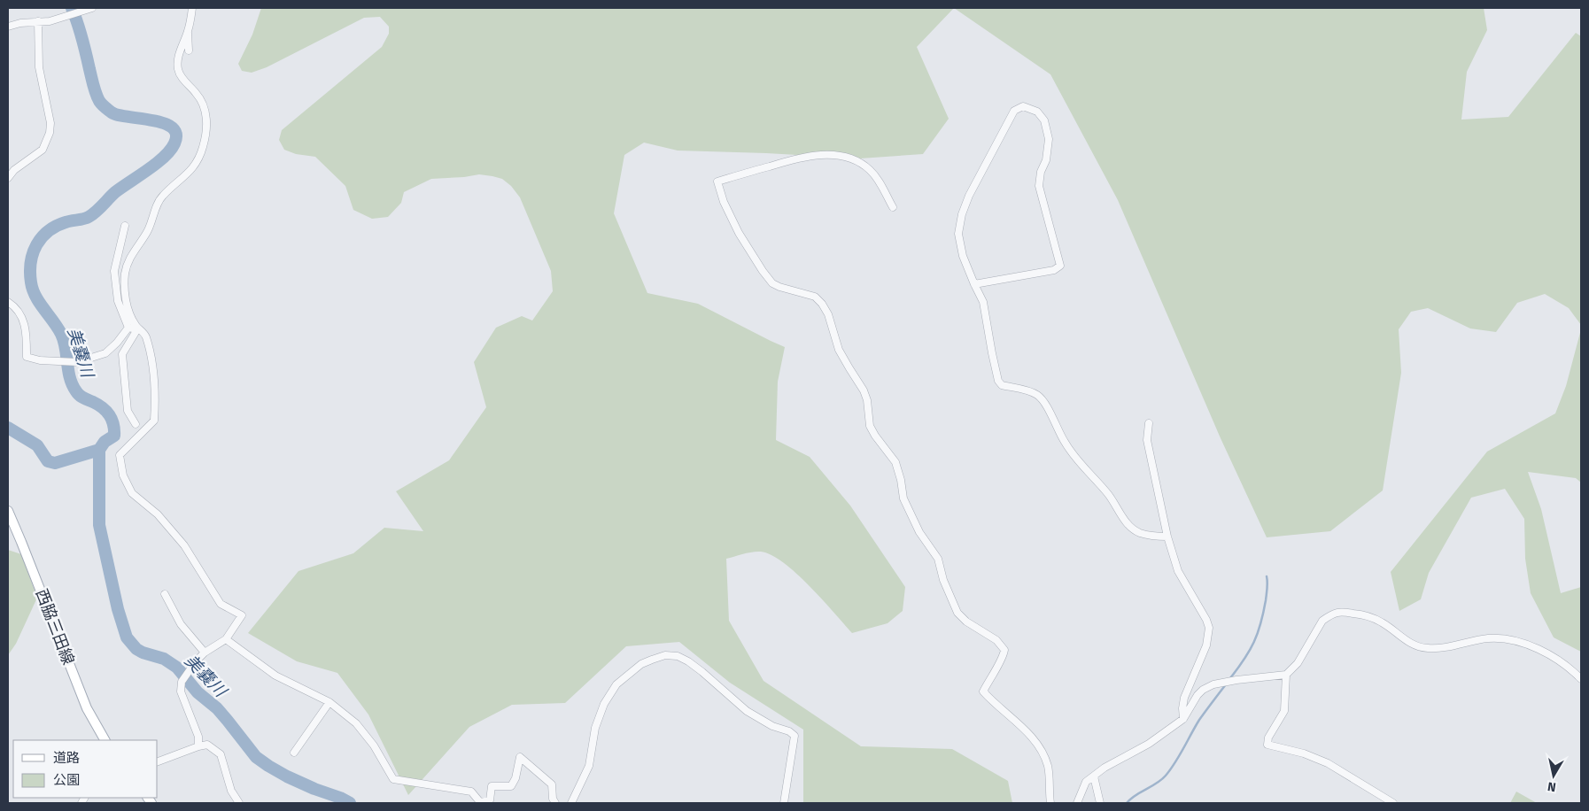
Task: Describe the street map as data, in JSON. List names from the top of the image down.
{
  "streets": {
    "main road": ["西脇三田線"]
  },
  "water": ["美嚢川"],
  "legend": ["道路", "公園"],
  "north": "bottom"
}
